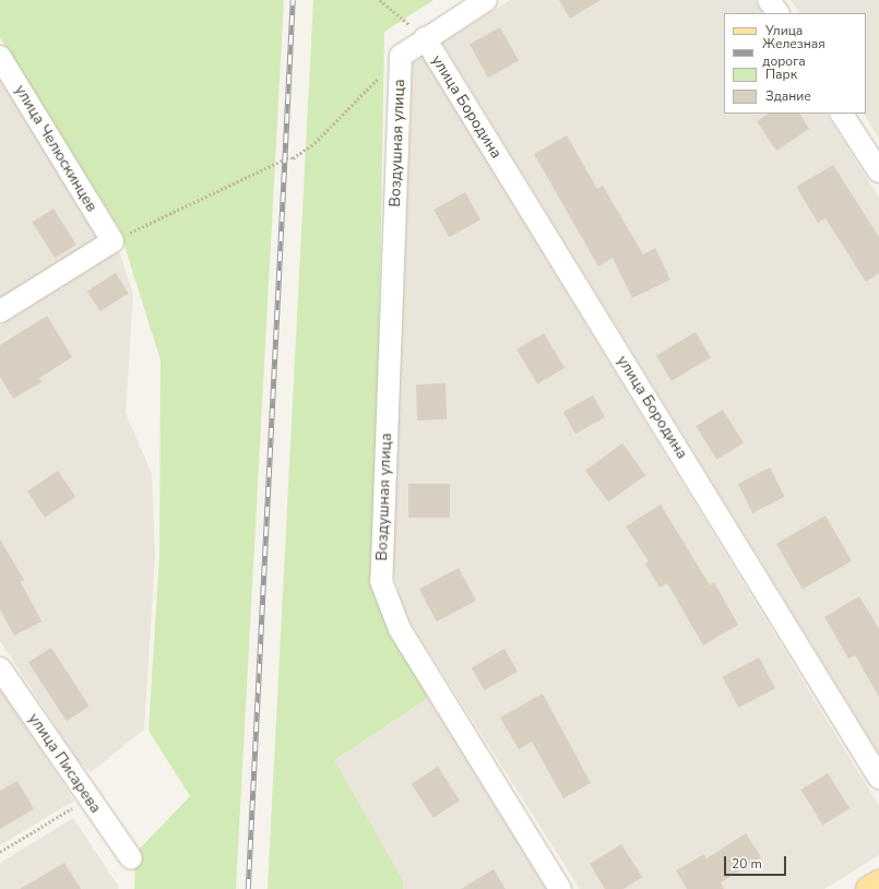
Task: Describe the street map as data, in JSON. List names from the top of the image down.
{
  "streets": {
    "street": [
      "улица Бородина",
      "Воздушная улица",
      "улица Челюскинцев",
      "улица Писарева"
    ]
  },
  "legend": [
    "Улица",
    "Железная дорога",
    "Парк",
    "Здание"
  ],
  "scale_bar": "20 m"
}
